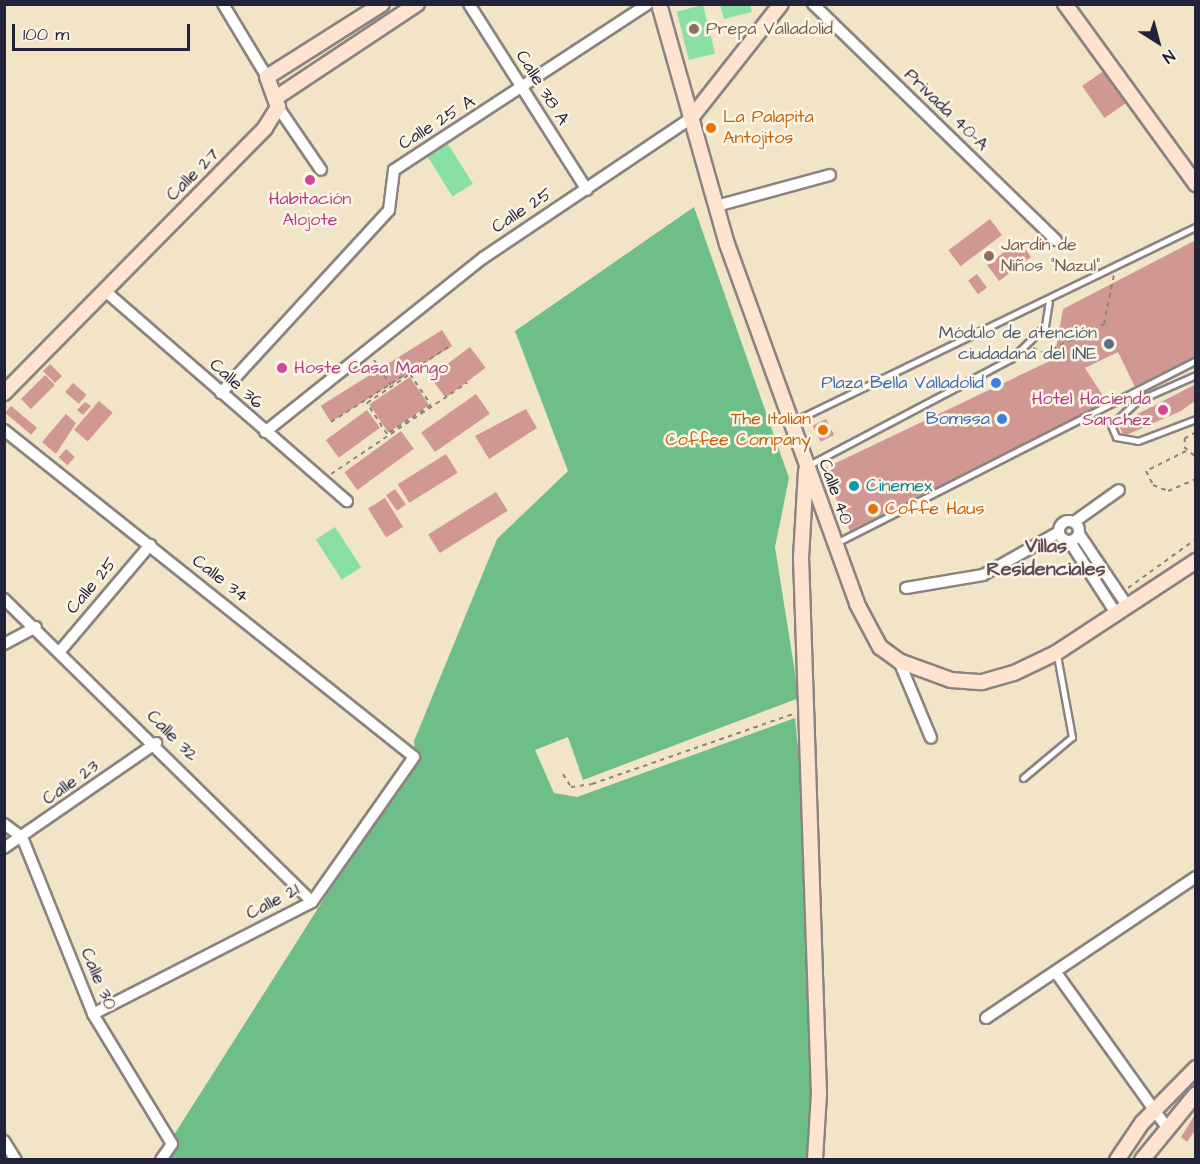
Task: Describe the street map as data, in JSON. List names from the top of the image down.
{
  "streets": {
    "main road": ["Calle 27", "Calle 25", "Calle 40"],
    "street": [
      "Calle 38 A",
      "Privada 40-A",
      "Calle 25 A",
      "Calle 36",
      "Calle 34",
      "Calle 32",
      "Calle 23",
      "Calle 21",
      "Calle 30"
    ]
  },
  "crossings": [
    ["Calle 38 A", "Calle 25 A"],
    ["Calle 38 A", "Calle 25"],
    ["Calle 25 A", "Calle 36"],
    ["Calle 27", "Calle 36"],
    ["Calle 25", "Calle 36"],
    ["Calle 25", "Calle 40"],
    ["Calle 25", "Calle 34"],
    ["Calle 25", "Calle 32"],
    ["Calle 34", "Calle 21"],
    ["Calle 32", "Calle 23"],
    ["Calle 32", "Calle 21"],
    ["Calle 23", "Calle 30"],
    ["Calle 21", "Calle 30"]
  ],
  "districts": ["Villas Residenciales"],
  "places": [
    "Prepa Valladolid",
    "La Palapita Antojitos",
    "Habitación Alojote",
    "Jardín de Niños \"Nazul\"",
    "Módulo de atención ciudadana del INE",
    "Hoste Casa Mango",
    "Plaza Bella Valladolid",
    "Hotel Hacienda Sanchez",
    "Bomssa",
    "The Italian Coffee Company",
    "Cinemex",
    "Coffe Haus"
  ],
  "scale_bar": "100 m",
  "north": "bottom right"
}
